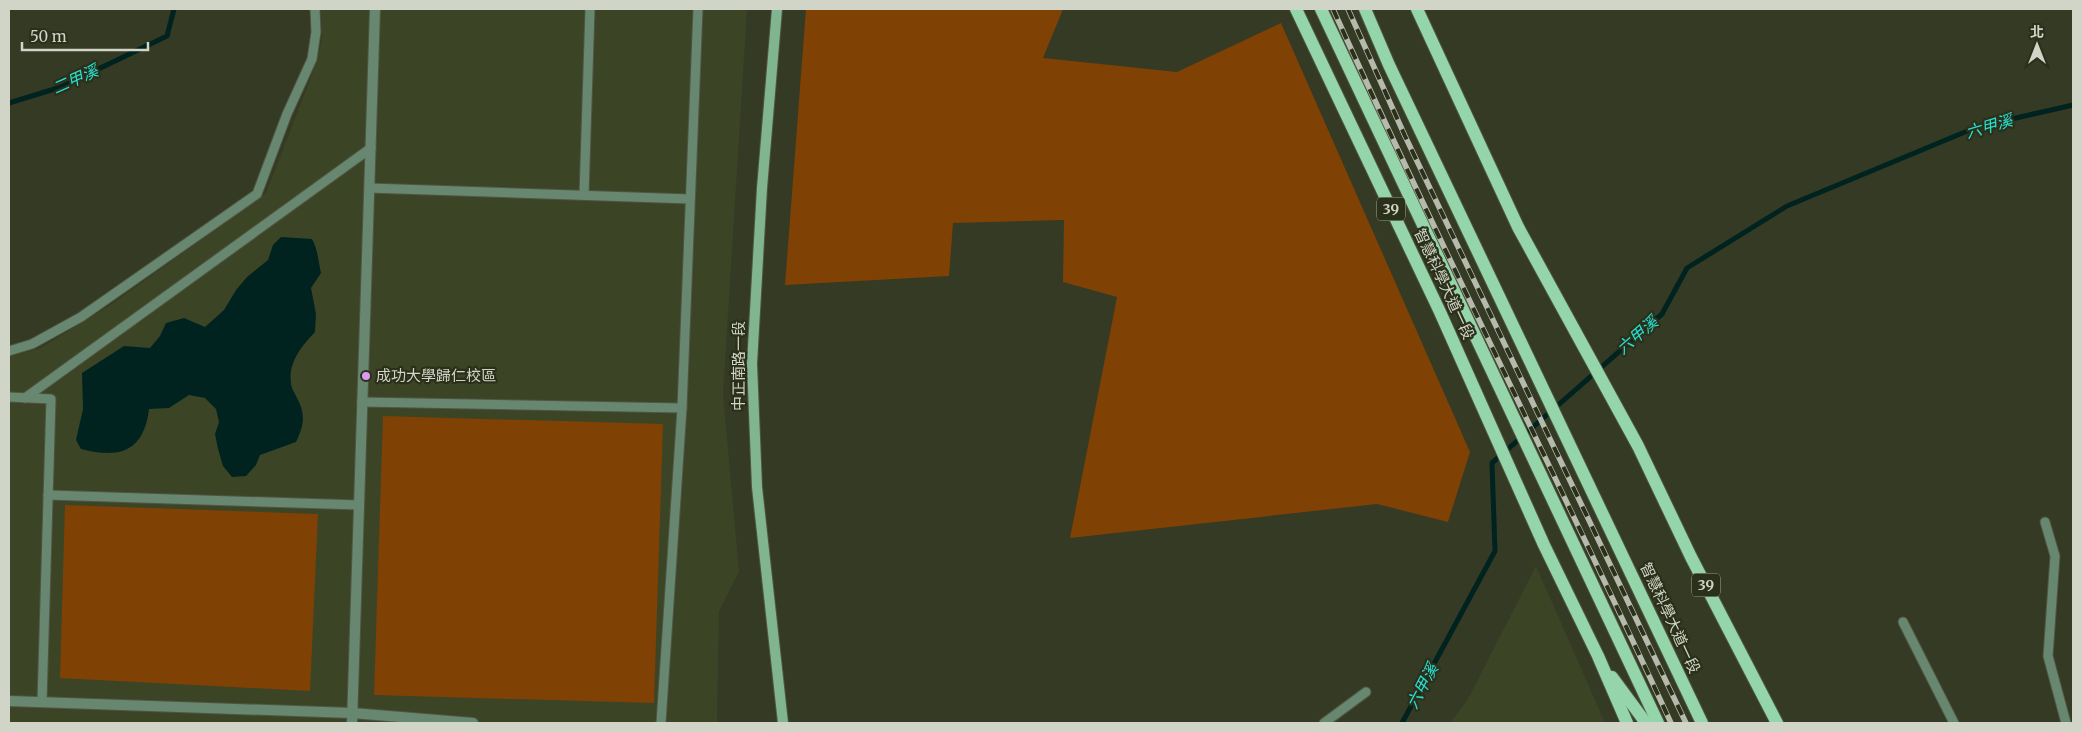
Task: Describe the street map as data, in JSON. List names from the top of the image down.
{
  "streets": {
    "main road": ["39", "智慧科學大道一段"],
    "street": ["中正南路一段"]
  },
  "crossings": [
    ["39", "智慧科學大道一段"]
  ],
  "water": ["二甲溪", "六甲溪"],
  "places": ["成功大學歸仁校區"],
  "scale_bar": "50 m",
  "north": "top"
}
